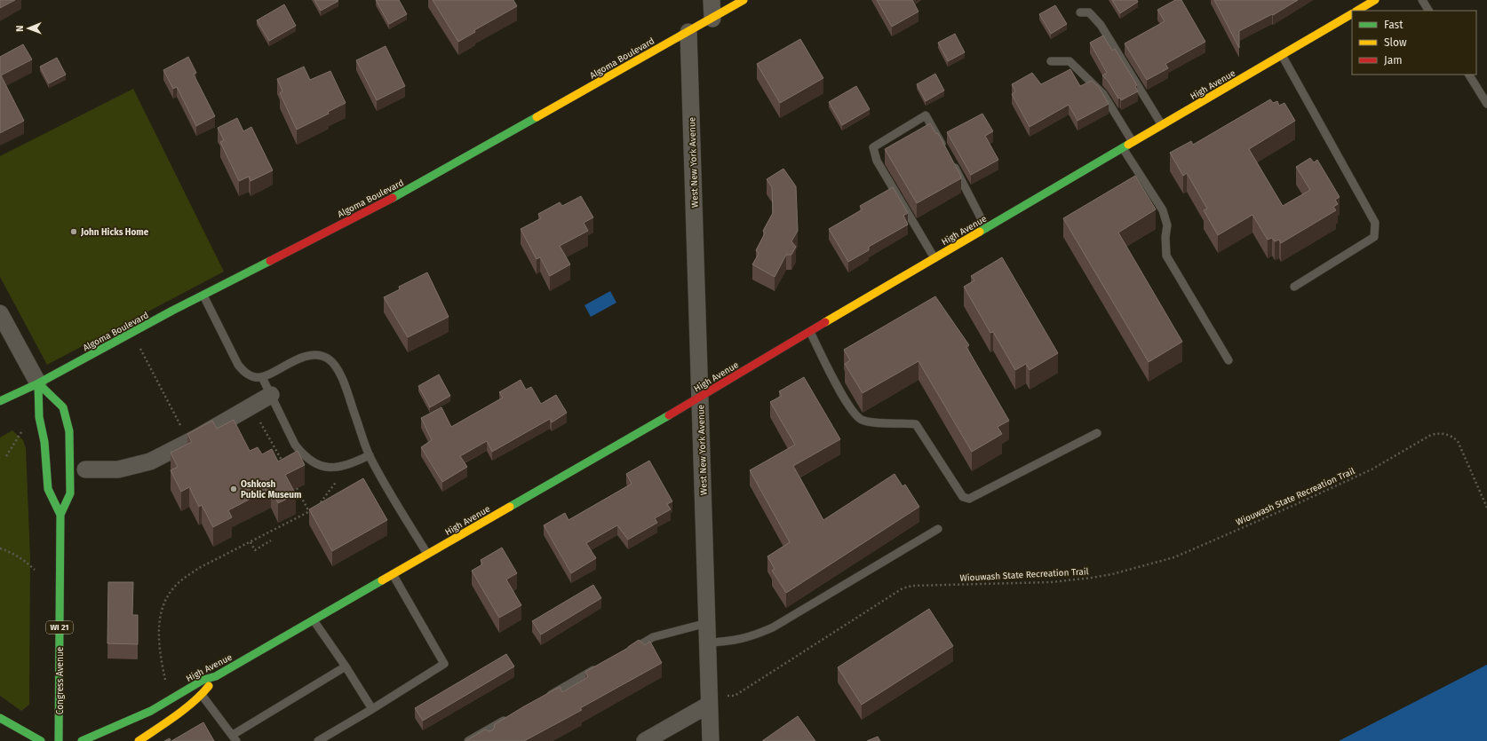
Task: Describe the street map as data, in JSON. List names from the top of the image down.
{
  "streets": {
    "main road": [
      "Algoma Boulevard",
      "High Avenue",
      "WI 21",
      "Congress Avenue"
    ],
    "street": ["West New York Avenue"],
    "path": ["Wiouwash State Recreation Trail"]
  },
  "crossings": [
    ["Algoma Boulevard", "West New York Avenue"],
    ["Algoma Boulevard", "Congress Avenue"],
    ["High Avenue", "West New York Avenue"],
    ["West New York Avenue", "Wiouwash State Recreation Trail"]
  ],
  "places": ["John Hicks Home", "Oshkosh Public Museum"],
  "legend": ["Fast", "Slow", "Jam"],
  "north": "left"
}
